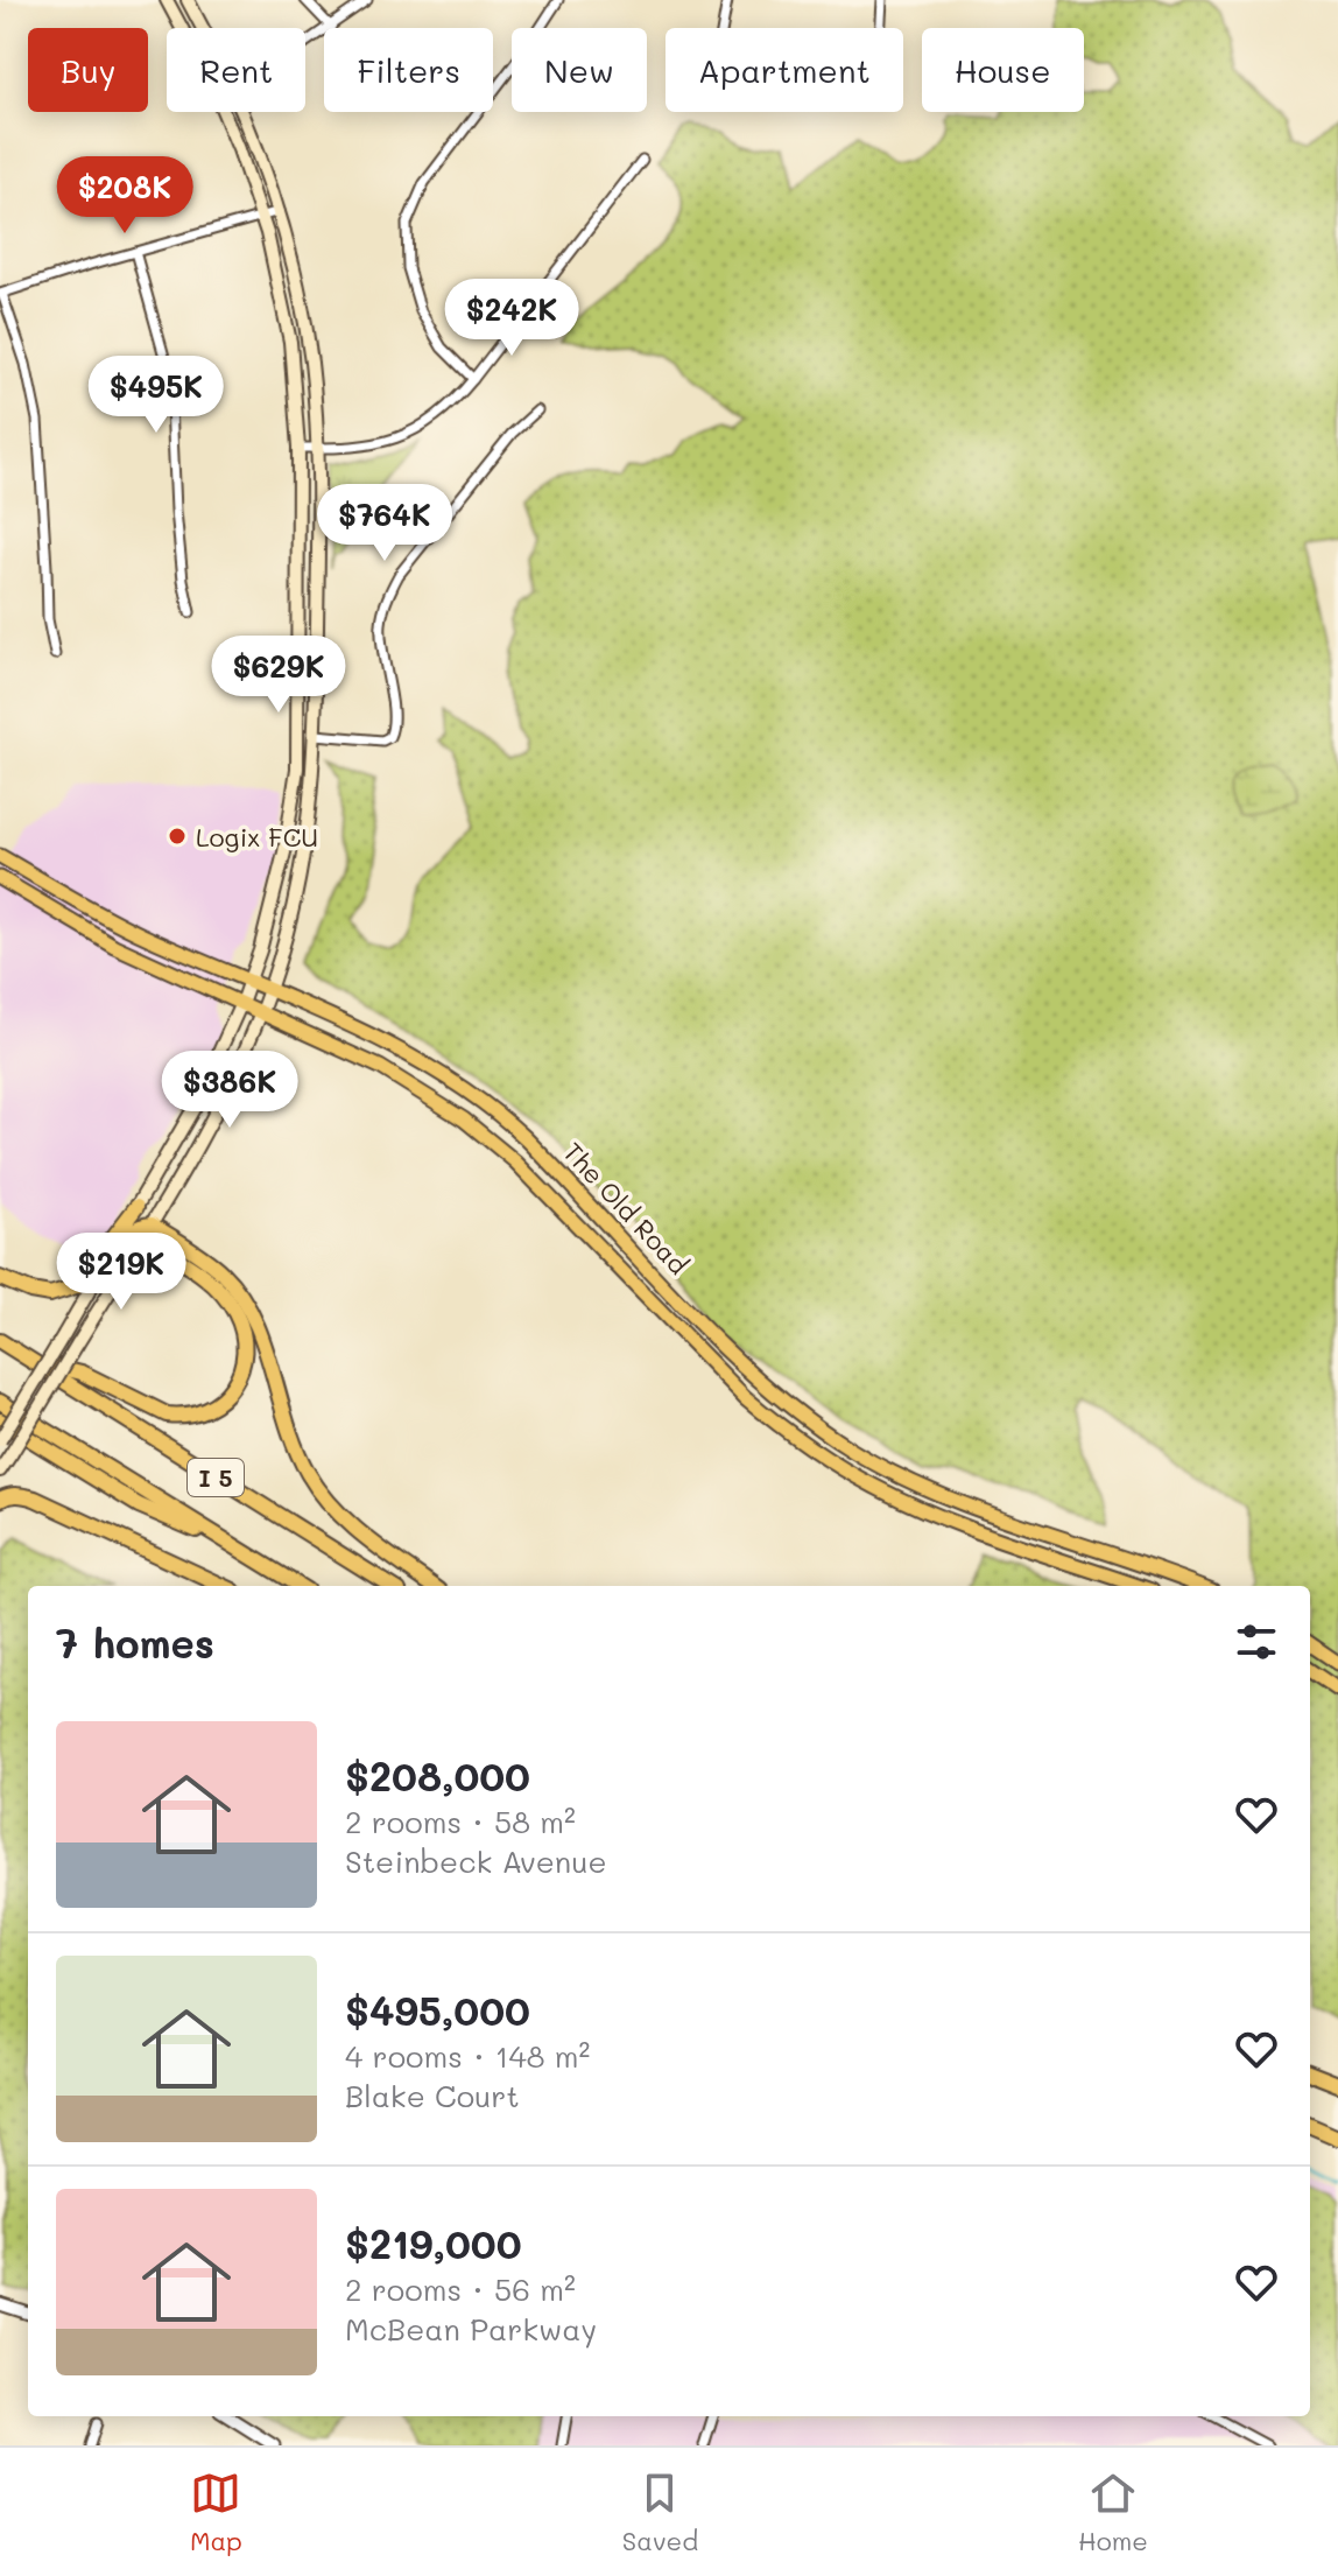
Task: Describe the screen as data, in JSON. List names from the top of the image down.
{
  "streets": {
    "highway": ["I 5"],
    "main road": ["The Old Road"]
  },
  "places": ["Logix FCU"],
  "page": {
    "chip": [
      "Buy",
      "Rent",
      "Filters",
      "New",
      "Apartment",
      "House"
    ],
    "price": [
      "$208K",
      "$242K",
      "$495K",
      "$764K",
      "$629K",
      "$386K",
      "$219K"
    ],
    "heading": "7 homes",
    "list": [
      {
        "name": "$208,000",
        "note": "2 rooms · 58 m² · Steinbeck Avenue"
      },
      {
        "name": "$495,000",
        "note": "4 rooms · 148 m² · Blake Court"
      },
      {
        "name": "$219,000",
        "note": "2 rooms · 56 m² · McBean Parkway"
      }
    ],
    "tabs": ["Map", "Saved", "Home"]
  }
}
